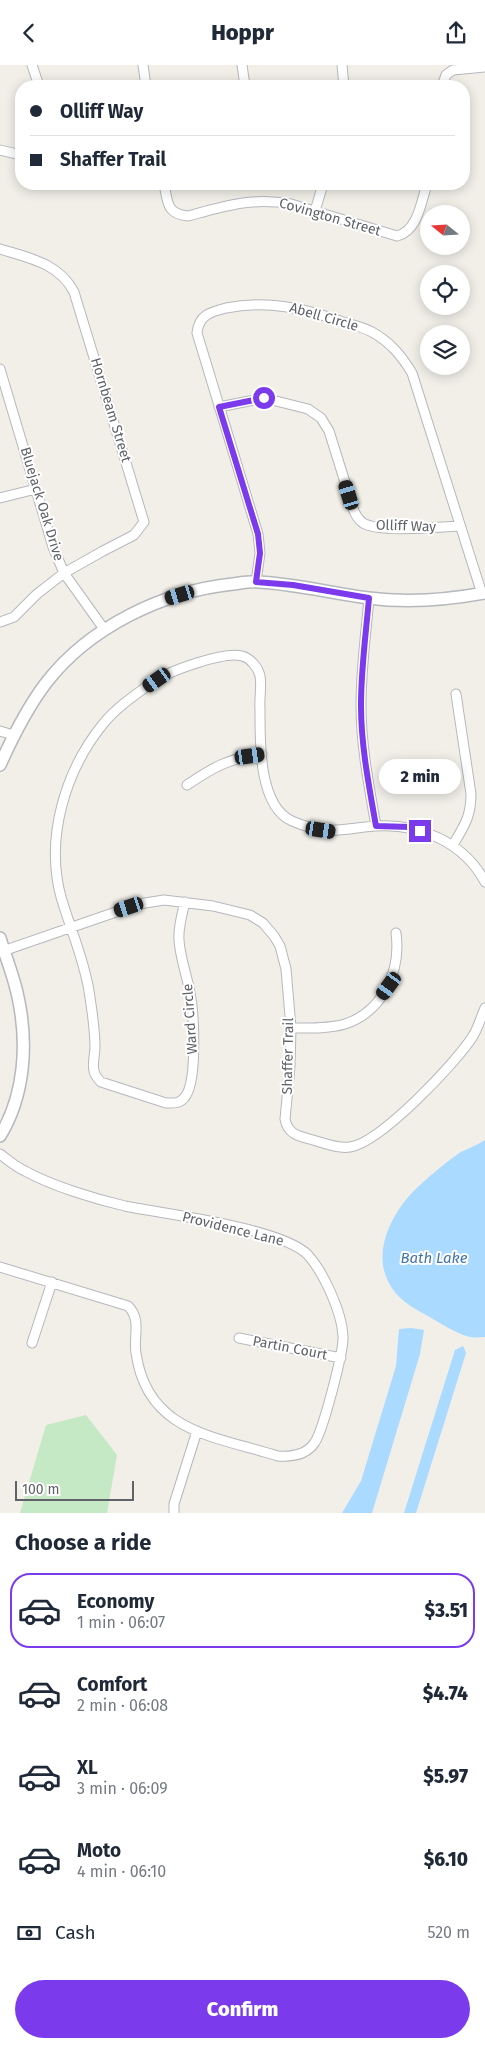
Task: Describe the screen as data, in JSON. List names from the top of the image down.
{
  "streets": {
    "street": [
      "Covington Street",
      "Abell Circle",
      "Hornbeam Street",
      "Bluejack Oak Drive",
      "Olliff Way",
      "Ward Circle",
      "Shaffer Trail",
      "Providence Lane",
      "Partin Court"
    ]
  },
  "crossings": [
    ["Abell Circle", "Olliff Way"],
    ["Hornbeam Street", "Bluejack Oak Drive"],
    ["Ward Circle", "Shaffer Trail"],
    ["Providence Lane", "Partin Court"]
  ],
  "water": ["Bath Lake"],
  "scale_bar": "100 m",
  "north": "left",
  "page": {
    "header": "Hoppr",
    "banner": ["Olliff Way", "Shaffer Trail"],
    "bubble": "2 min",
    "scale": "100 m",
    "heading": "Choose a ride",
    "list": [
      {
        "name": "Economy",
        "note": "1 min · 06:07",
        "value": "$3.51"
      },
      {
        "name": "Comfort",
        "note": "2 min · 06:08",
        "value": "$4.74"
      },
      {
        "name": "XL",
        "note": "3 min · 06:09",
        "value": "$5.97"
      },
      {
        "name": "Moto",
        "note": "4 min · 06:10",
        "value": "$6.10"
      }
    ],
    "pay": ["Cash", "520 m"],
    "buttons": "Confirm"
  }
}
